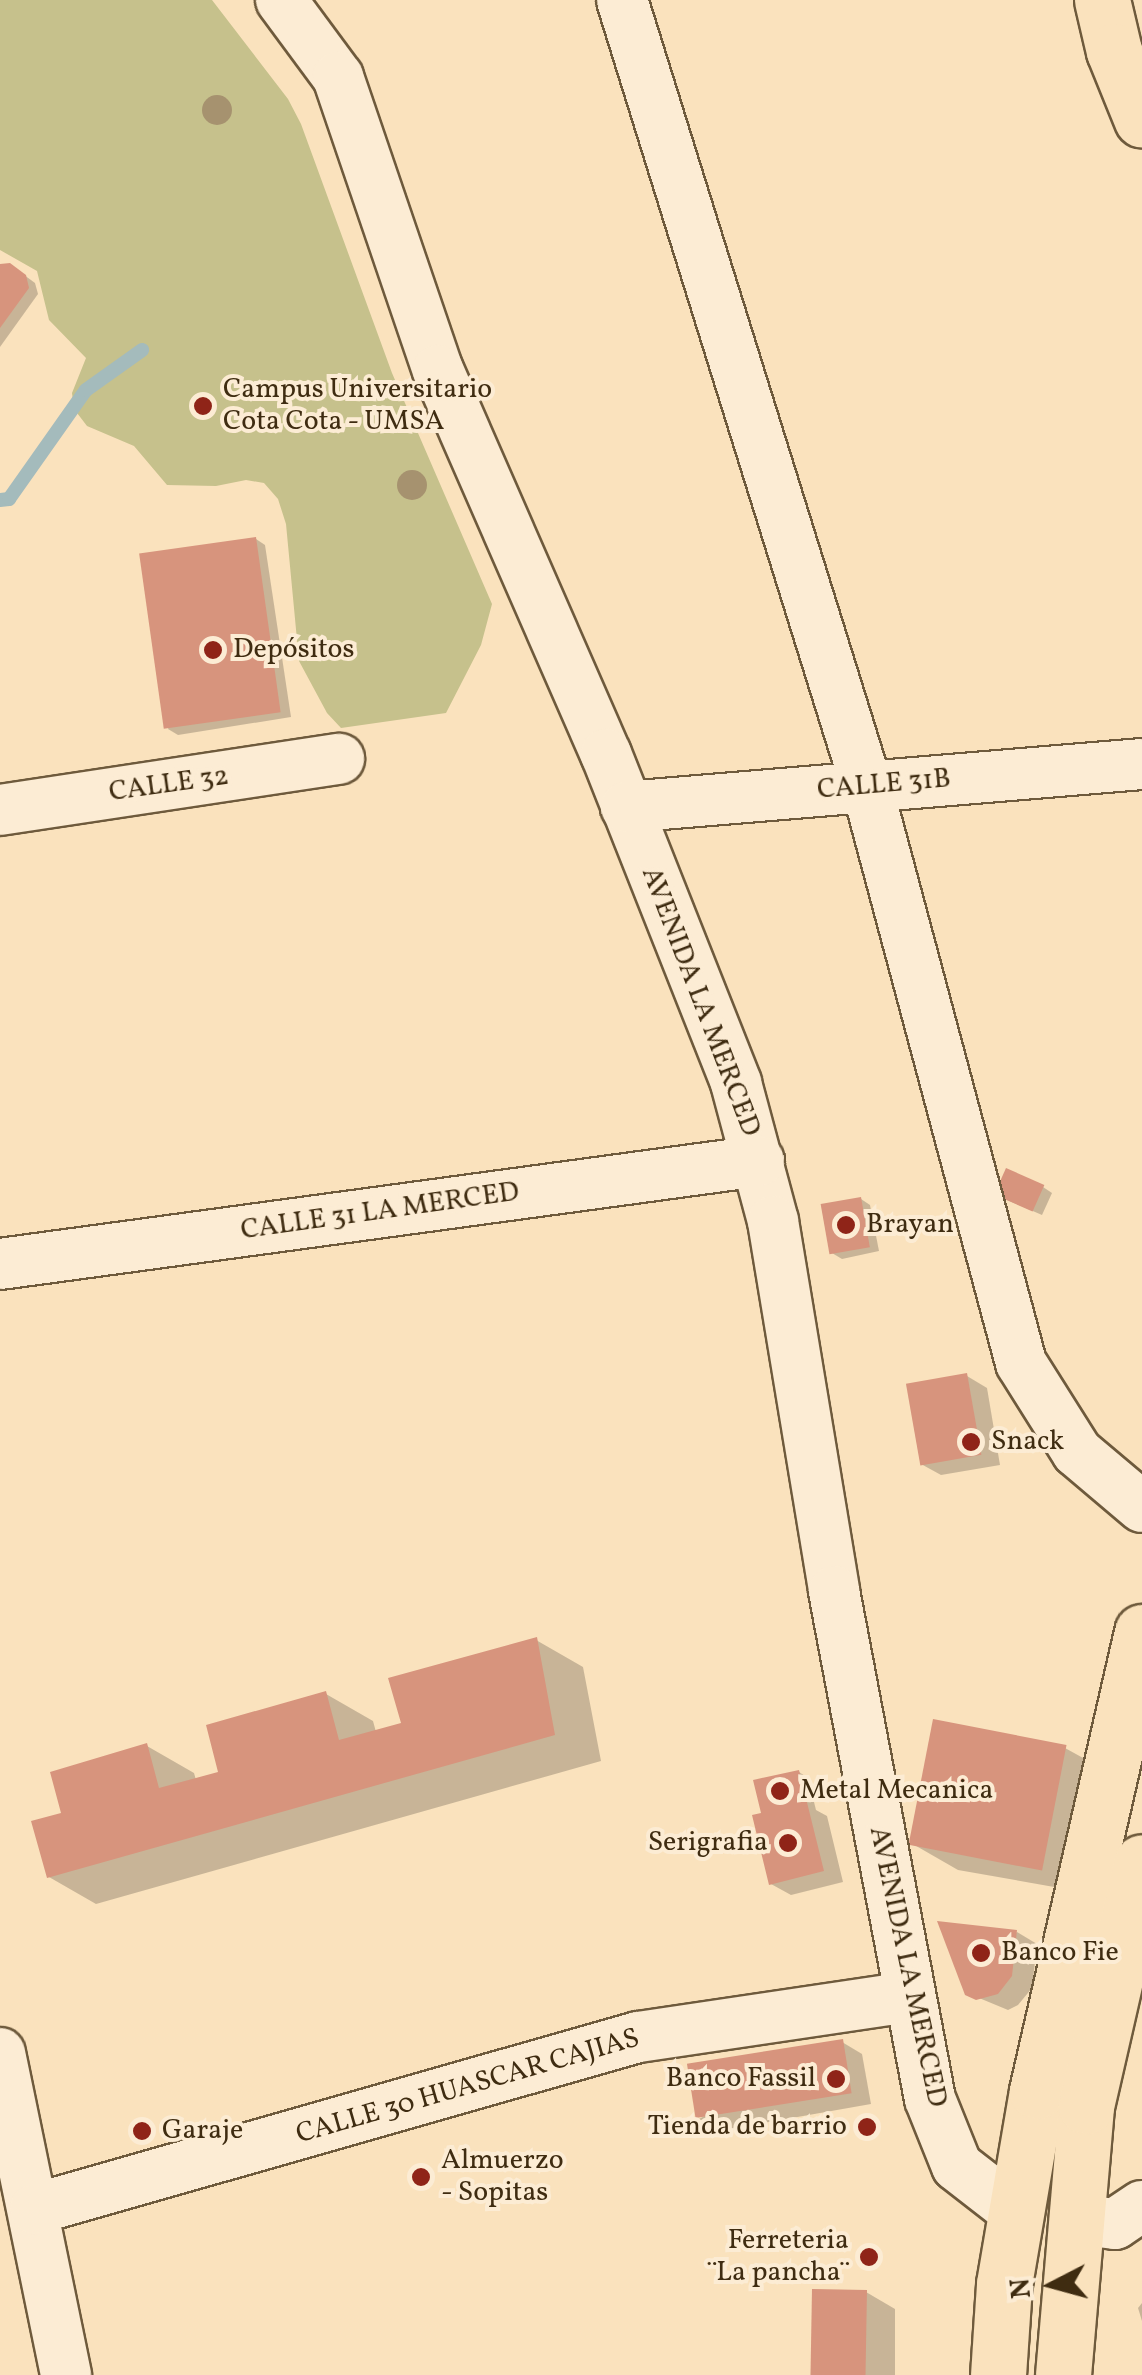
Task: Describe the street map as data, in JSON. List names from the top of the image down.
{
  "streets": {
    "street": [
      "CALLE 32",
      "CALLE 31B",
      "AVENIDA LA MERCED",
      "CALLE 31 LA MERCED",
      "CALLE 30 HUASCAR CAJIAS"
    ]
  },
  "crossings": [
    ["CALLE 31B", "AVENIDA LA MERCED"],
    ["AVENIDA LA MERCED", "CALLE 31 LA MERCED"],
    ["AVENIDA LA MERCED", "CALLE 30 HUASCAR CAJIAS"]
  ],
  "places": [
    "Campus Universitario Cota Cota - UMSA",
    "Depósitos",
    "Brayan",
    "Snack",
    "Metal Mecanica",
    "Serigrafia",
    "Banco Fie",
    "Banco Fassil",
    "Tienda de barrio",
    "Garaje",
    "Almuerzo - Sopitas",
    "Ferreteria ¨La pancha¨"
  ],
  "north": "left"
}
